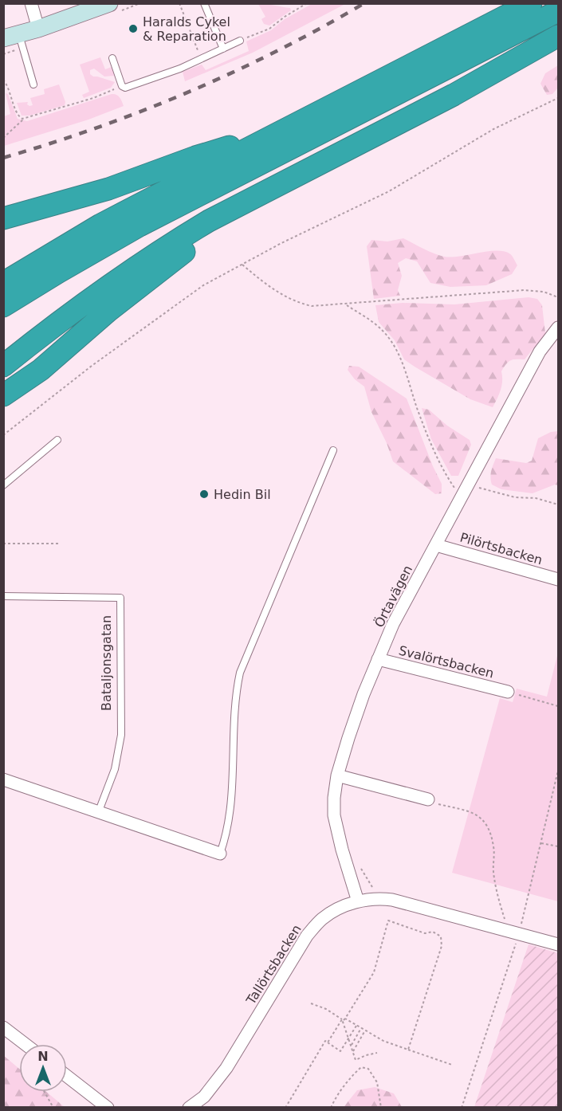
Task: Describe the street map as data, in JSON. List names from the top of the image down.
{
  "streets": {
    "street": [
      "Pilörtsbacken",
      "Örtavägen",
      "Svalörtsbacken",
      "Tallörtsbacken"
    ],
    "lane": ["Bataljonsgatan"]
  },
  "crossings": [
    ["Pilörtsbacken", "Örtavägen"],
    ["Örtavägen", "Svalörtsbacken"],
    ["Örtavägen", "Tallörtsbacken"]
  ],
  "places": ["Haralds Cykel & Reparation", "Hedin Bil"],
  "north": "top"
}
